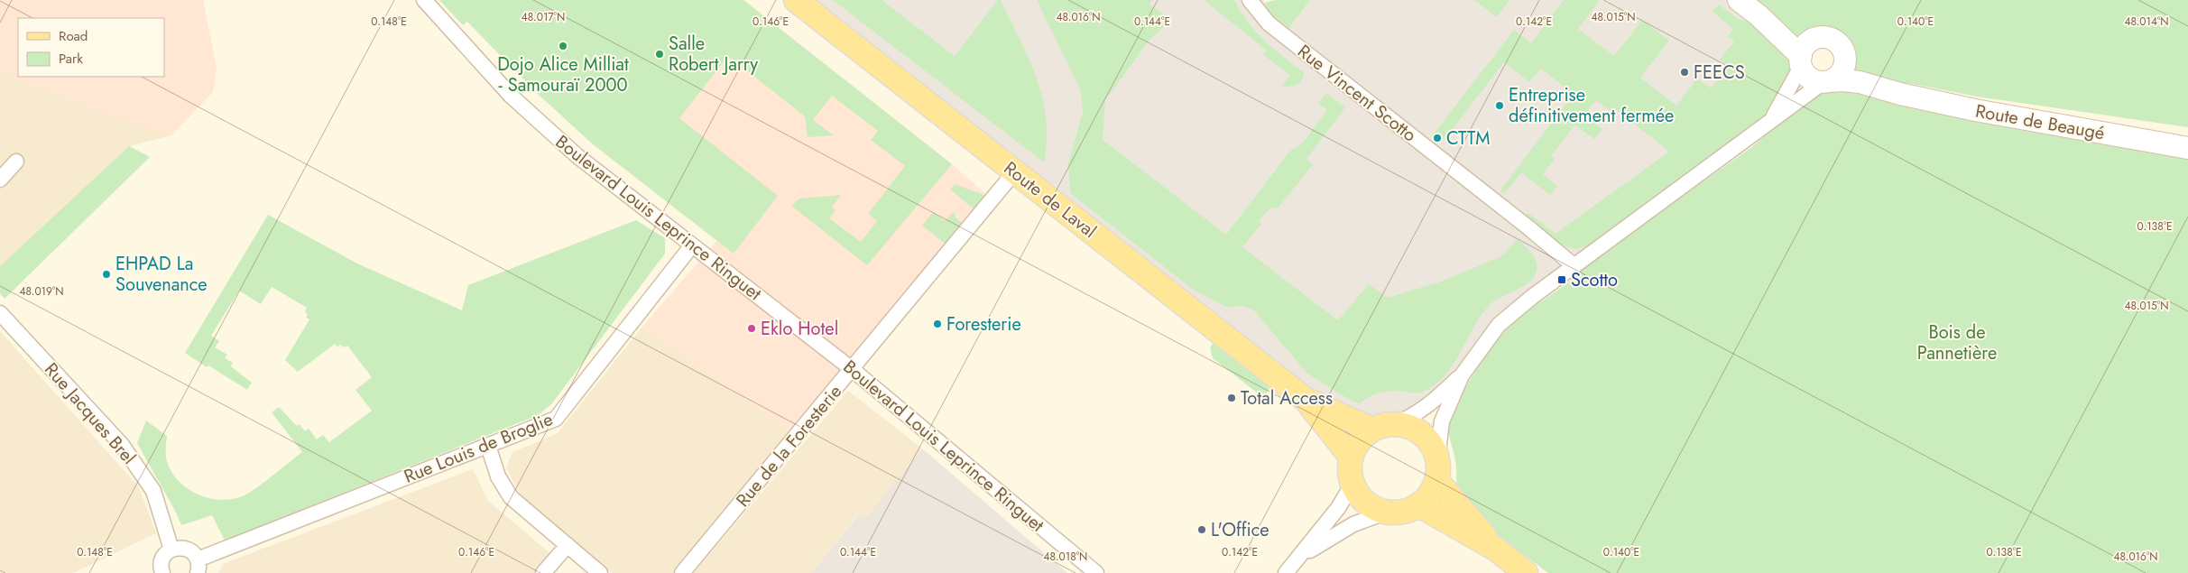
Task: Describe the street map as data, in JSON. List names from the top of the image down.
{
  "streets": {
    "main road": ["Route de Laval"],
    "street": [
      "Rue Vincent Scotto",
      "Route de Beaugé",
      "Boulevard Louis Leprince Ringuet",
      "Rue Jacques Brel",
      "Rue de la Foresterie",
      "Rue Louis de Broglie"
    ]
  },
  "crossings": [
    ["Route de Laval", "Rue de la Foresterie"],
    ["Boulevard Louis Leprince Ringuet", "Rue de la Foresterie"],
    ["Boulevard Louis Leprince Ringuet", "Rue Louis de Broglie"]
  ],
  "parks": ["Bois de Pannetière"],
  "places": {
    "other": [
      "Dojo Alice Milliat - Samouraï 2000",
      "Salle Robert Jarry",
      "FEECS",
      "Entreprise définitivement fermée",
      "CTTM",
      "EHPAD La Souvenance",
      "Foresterie",
      "Eklo Hotel",
      "Total Access",
      "L'Office"
    ],
    "transit": ["Scotto"]
  },
  "legend": ["Road", "Park"],
  "coordinates": [
    "48.017°N",
    "48.015°N",
    "48.016°N",
    "48.014°N",
    "0.148°E",
    "0.146°E",
    "0.144°E",
    "0.142°E",
    "0.140°E",
    "0.138°E",
    "48.019°N",
    "48.018°N"
  ]
}
